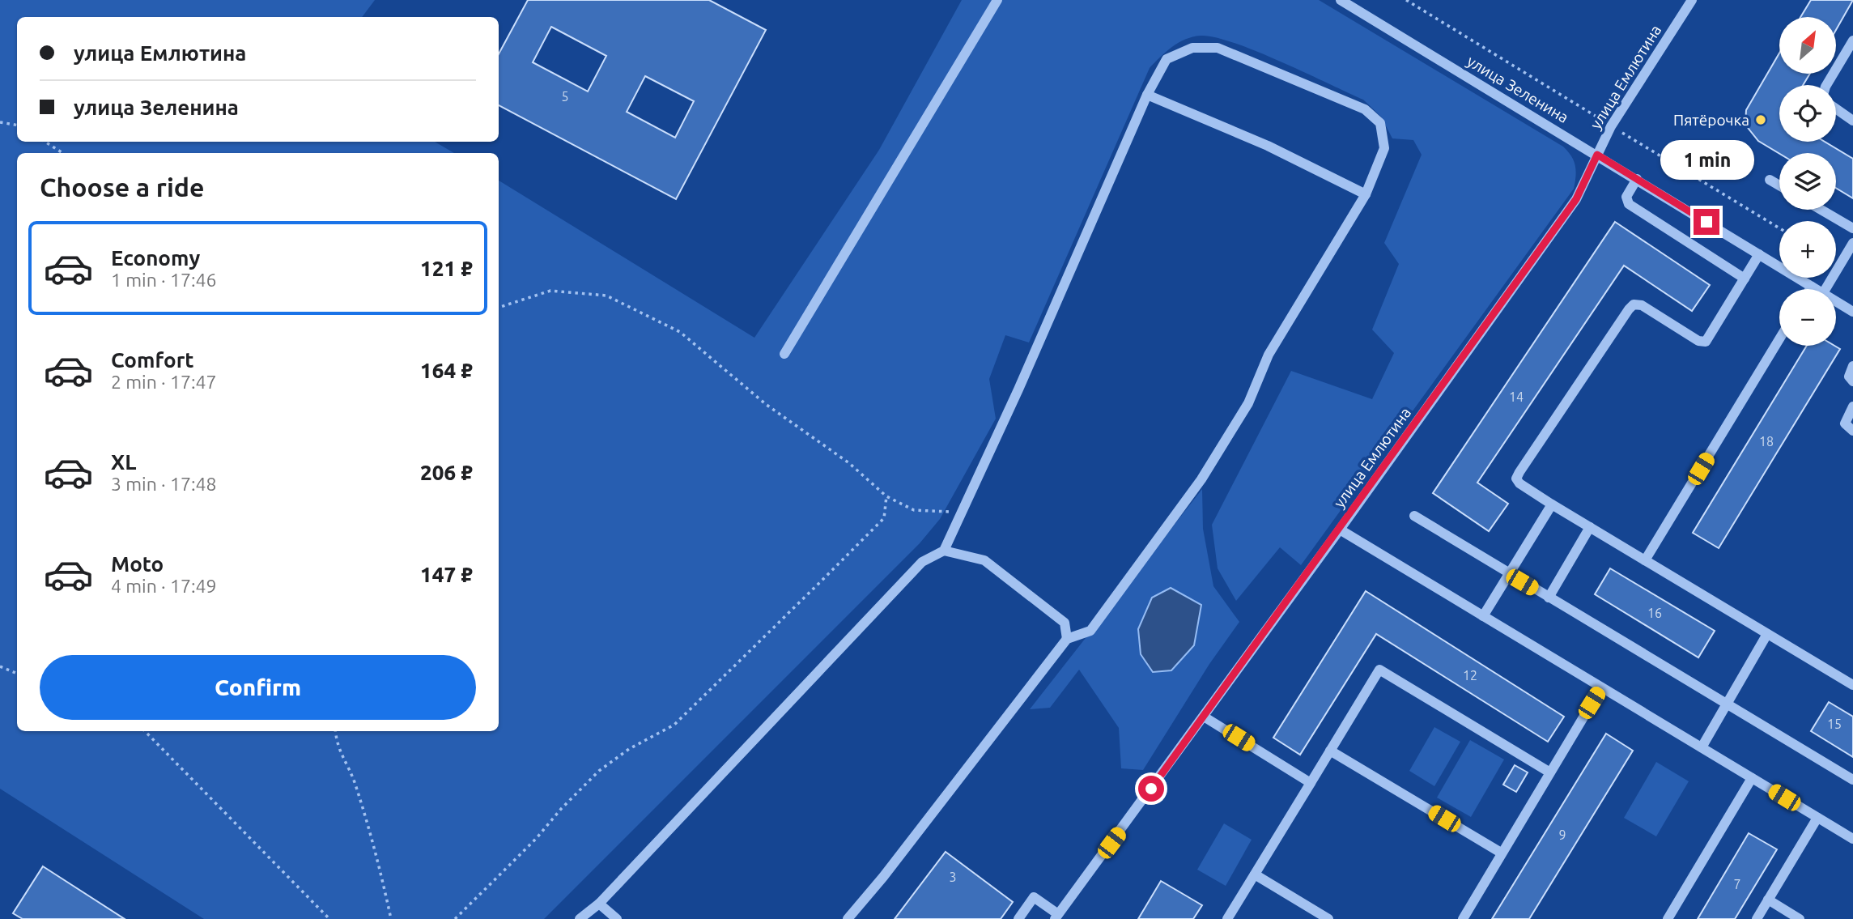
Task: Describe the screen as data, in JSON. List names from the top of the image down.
{
  "streets": {
    "street": ["улица Емлютина", "улица Зеленина"]
  },
  "crossings": [
    ["улица Емлютина", "улица Зеленина"]
  ],
  "places": ["Пятёрочка"],
  "house_numbers": [
    "5",
    "14",
    "18",
    "16",
    "12",
    "15",
    "9",
    "3",
    "7"
  ],
  "north": "top right",
  "page": {
    "map_buttons": ["+", "−"],
    "banner": ["улица Емлютина", "улица Зеленина"],
    "bubble": "1 min",
    "heading": "Choose a ride",
    "list": [
      {
        "name": "Economy",
        "note": "1 min · 17:46",
        "value": "121 ₽"
      },
      {
        "name": "Comfort",
        "note": "2 min · 17:47",
        "value": "164 ₽"
      },
      {
        "name": "XL",
        "note": "3 min · 17:48",
        "value": "206 ₽"
      },
      {
        "name": "Moto",
        "note": "4 min · 17:49",
        "value": "147 ₽"
      }
    ],
    "buttons": "Confirm"
  }
}
